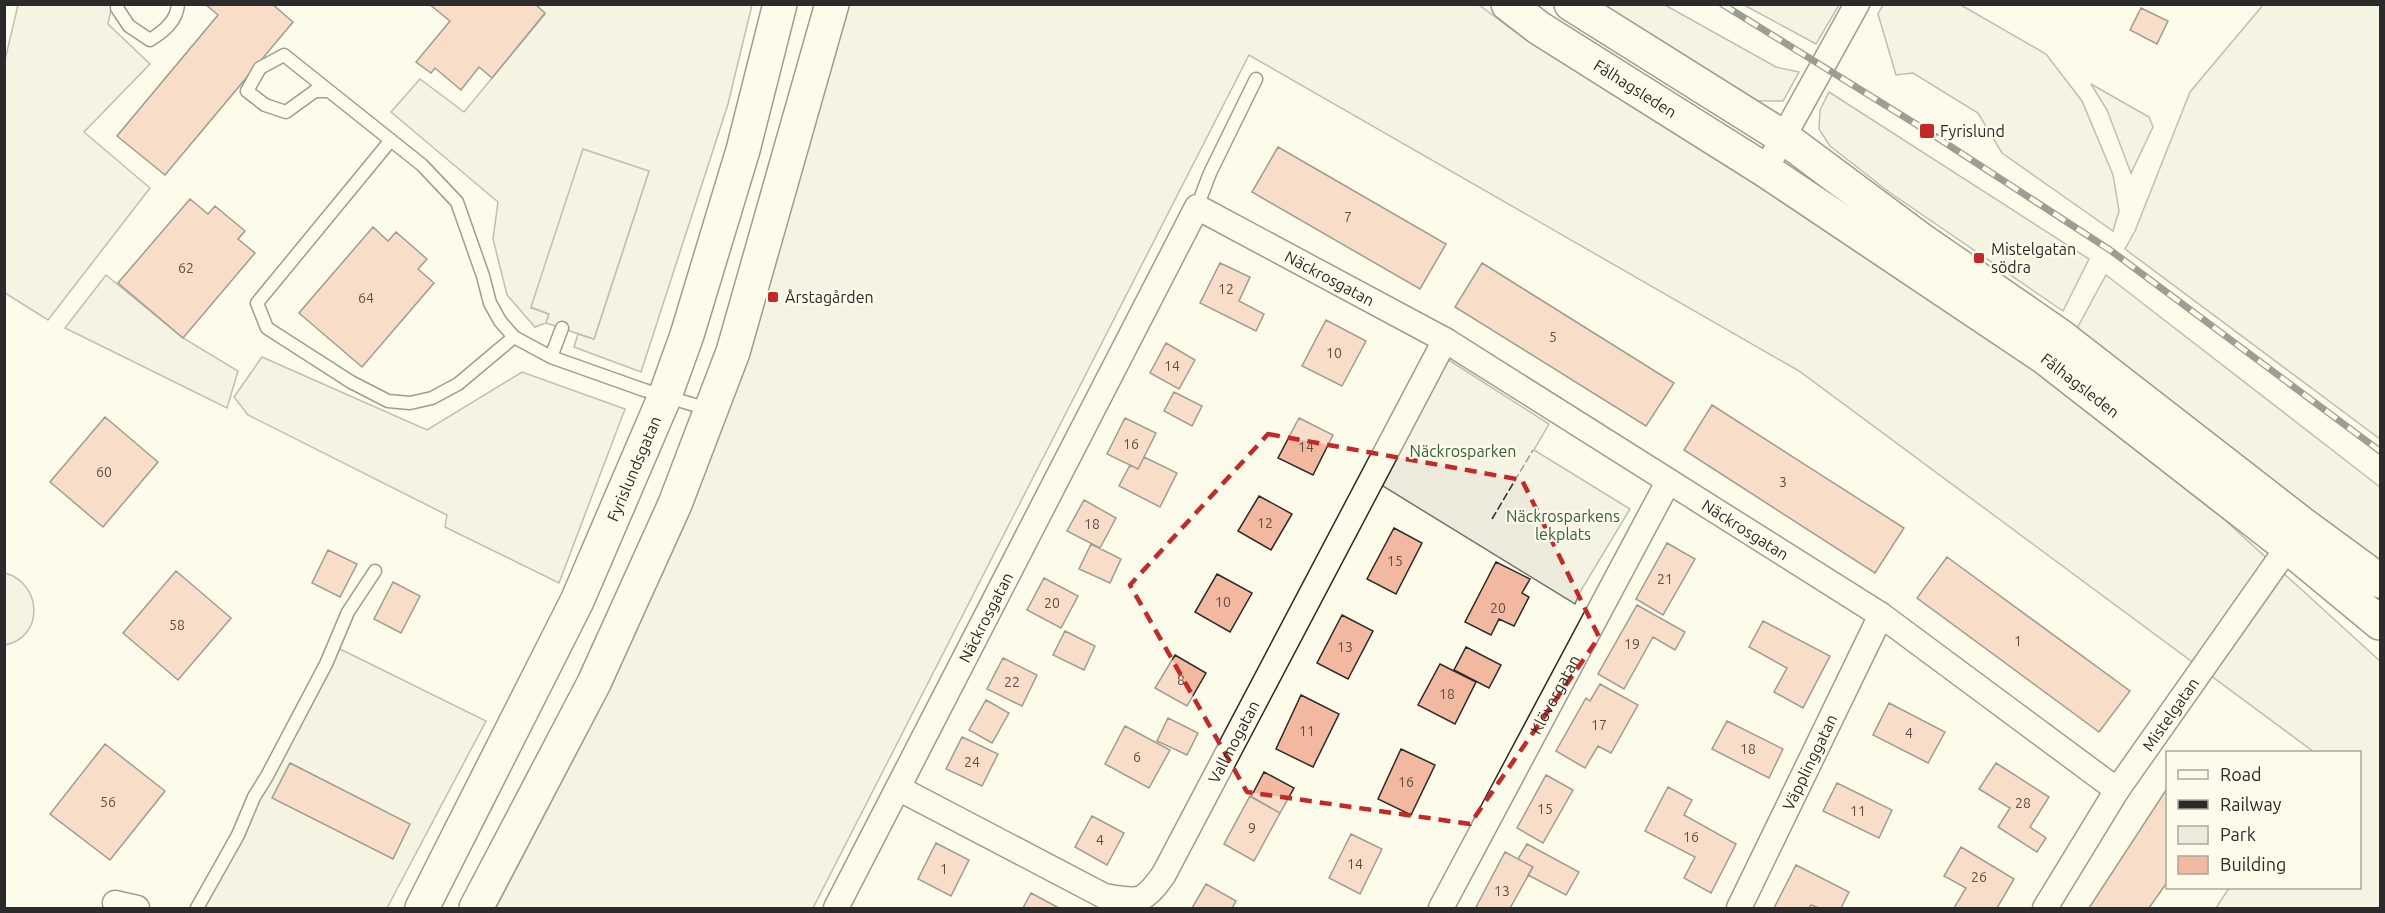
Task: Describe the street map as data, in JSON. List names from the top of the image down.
{
  "streets": {
    "street": [
      "Fålhagsleden",
      "Näckrosgatan",
      "Fyrislundsgatan",
      "Klövergatan",
      "Mistelgatan",
      "Vallmogatan",
      "Väpplinggatan"
    ]
  },
  "crossings": [
    ["Fålhagsleden", "Mistelgatan"],
    ["Näckrosgatan", "Klövergatan"],
    ["Näckrosgatan", "Mistelgatan"],
    ["Näckrosgatan", "Vallmogatan"],
    ["Näckrosgatan", "Väpplinggatan"]
  ],
  "parks": ["Näckrosparken", "Näckrosparkens lekplats"],
  "places": {
    "transit": ["Fyrislund", "Mistelgatan södra", "Årstagården"]
  },
  "house_numbers": [
    "7",
    "62",
    "12",
    "64",
    "5",
    "10",
    "14",
    "16",
    "14",
    "60",
    "3",
    "12",
    "18",
    "15",
    "21",
    "10",
    "20",
    "20",
    "58",
    "1",
    "19",
    "13",
    "8",
    "22",
    "18",
    "17",
    "11",
    "4",
    "18",
    "6",
    "24",
    "16",
    "56",
    "28",
    "15",
    "11",
    "9",
    "16",
    "4",
    "14",
    "1",
    "26",
    "13"
  ],
  "legend": [
    "Road",
    "Railway",
    "Park",
    "Building"
  ]
}
